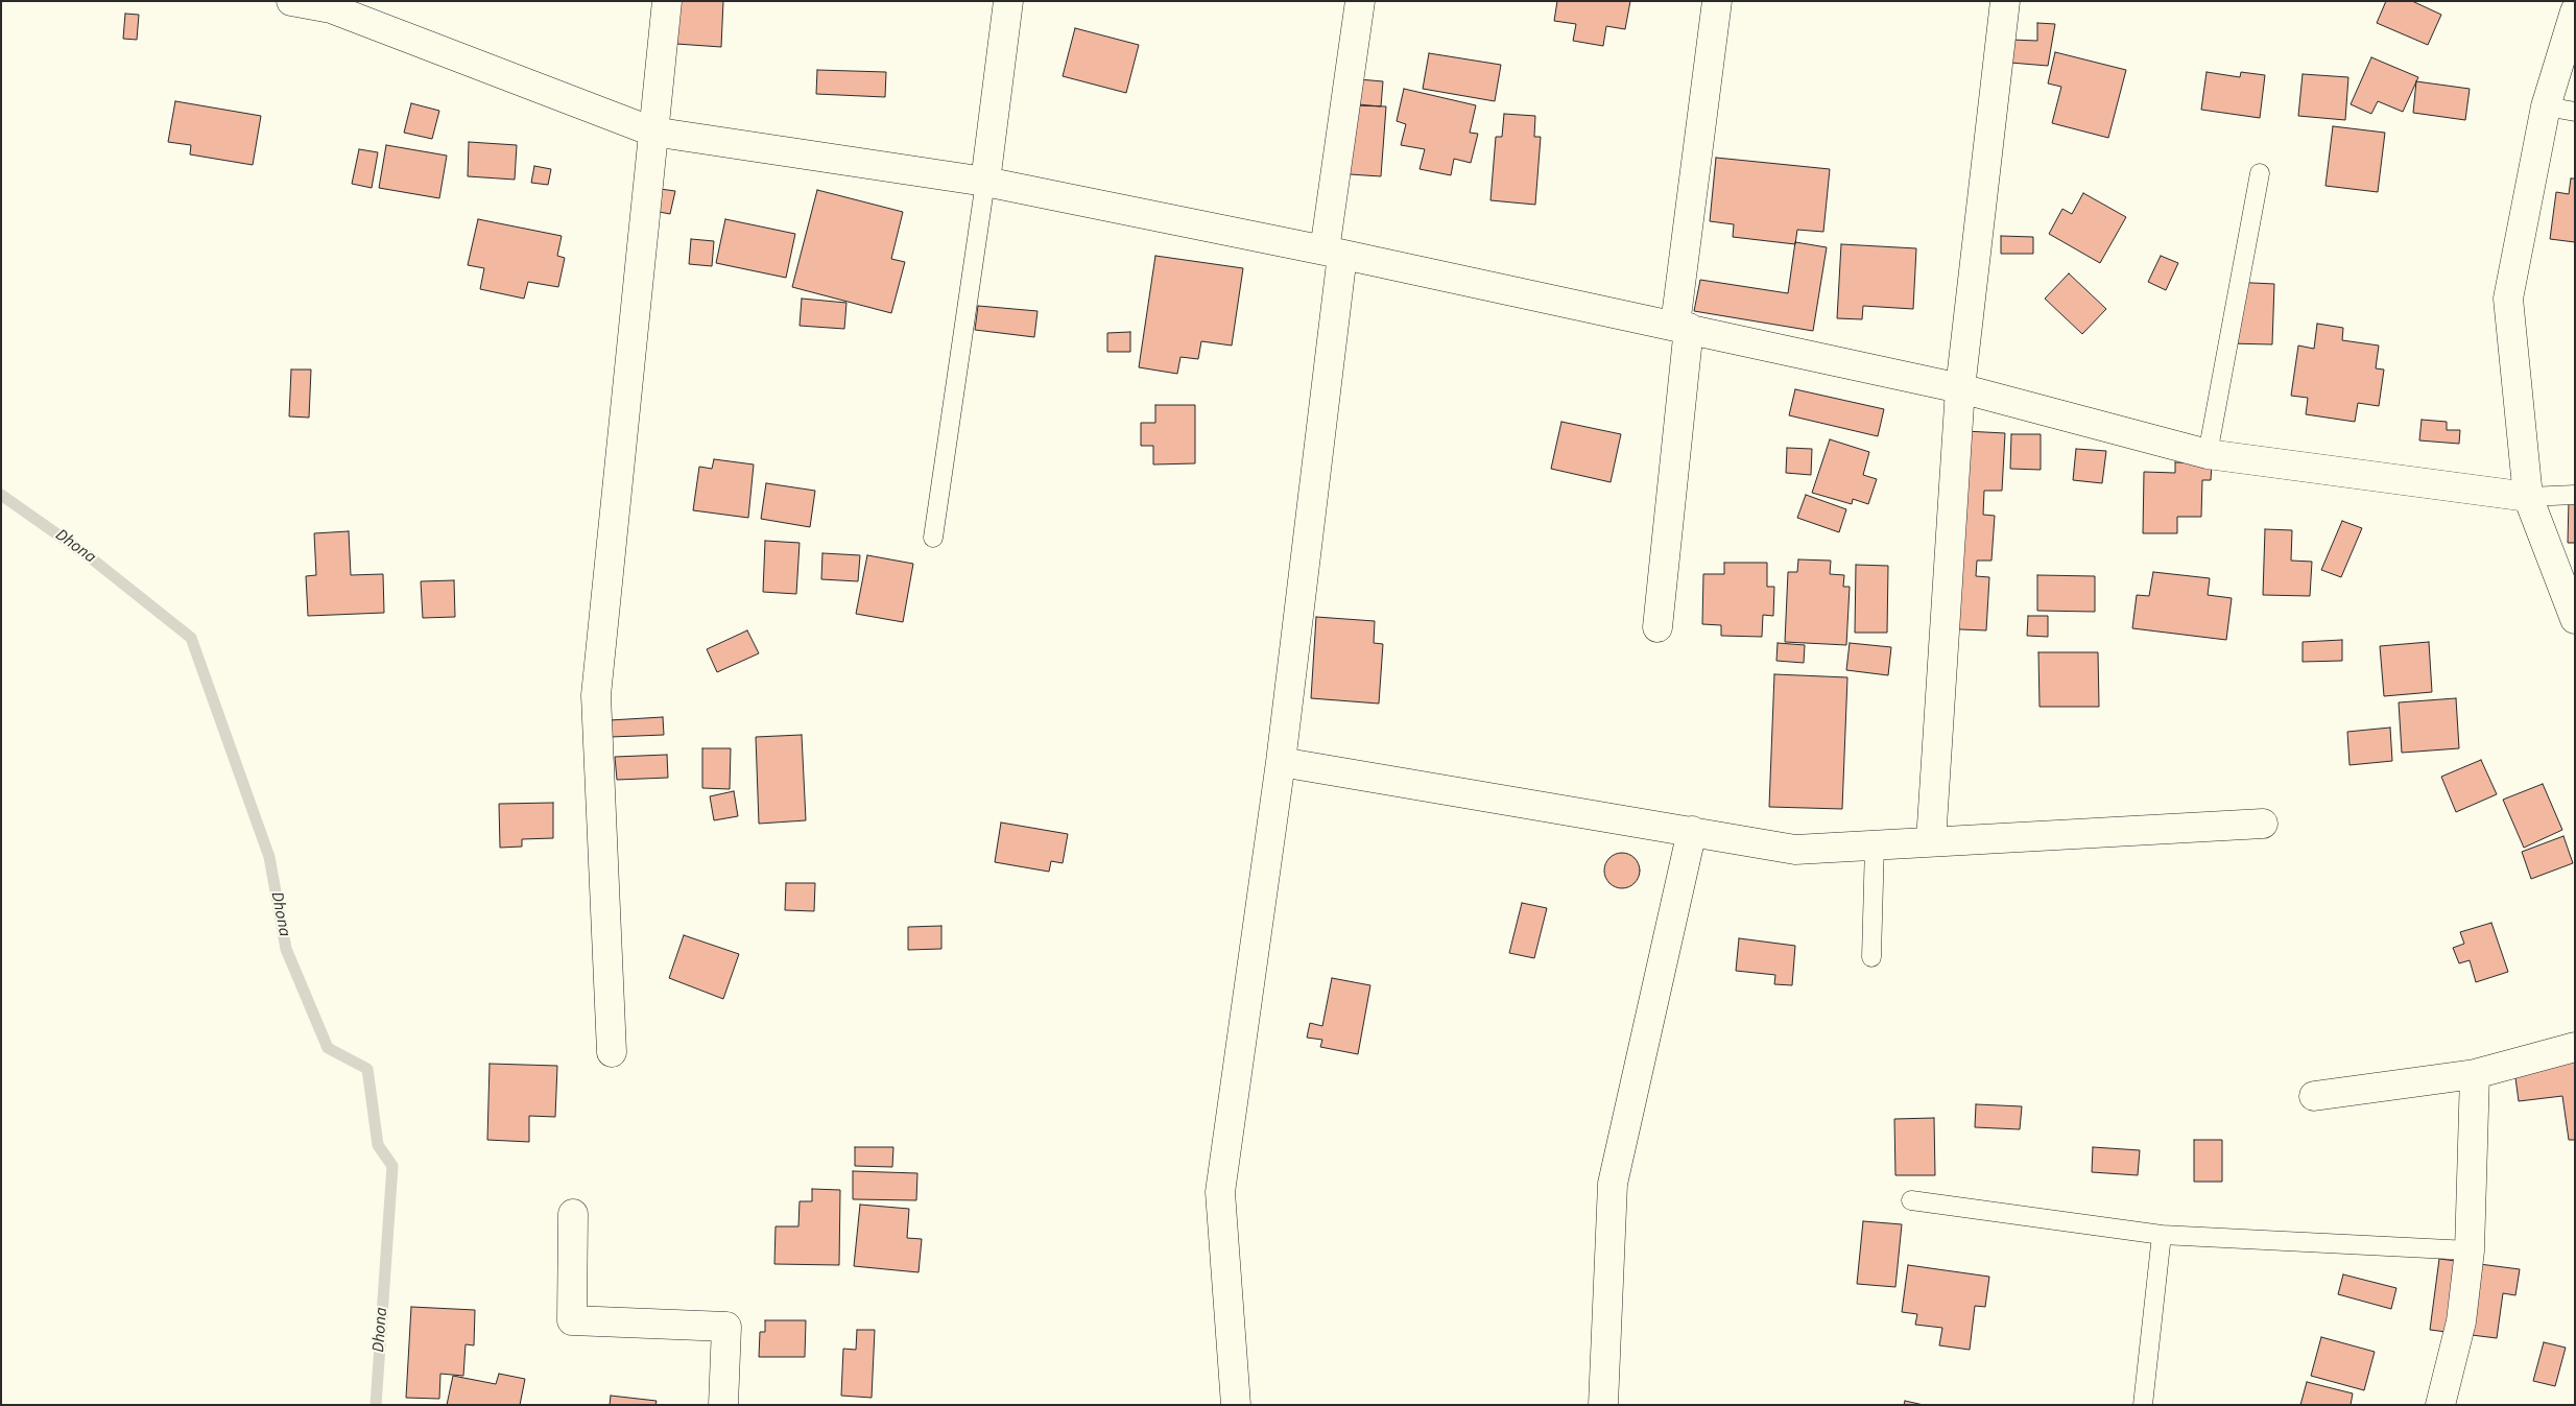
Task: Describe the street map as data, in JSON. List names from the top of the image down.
{
  "water": ["Dhona"]
}
